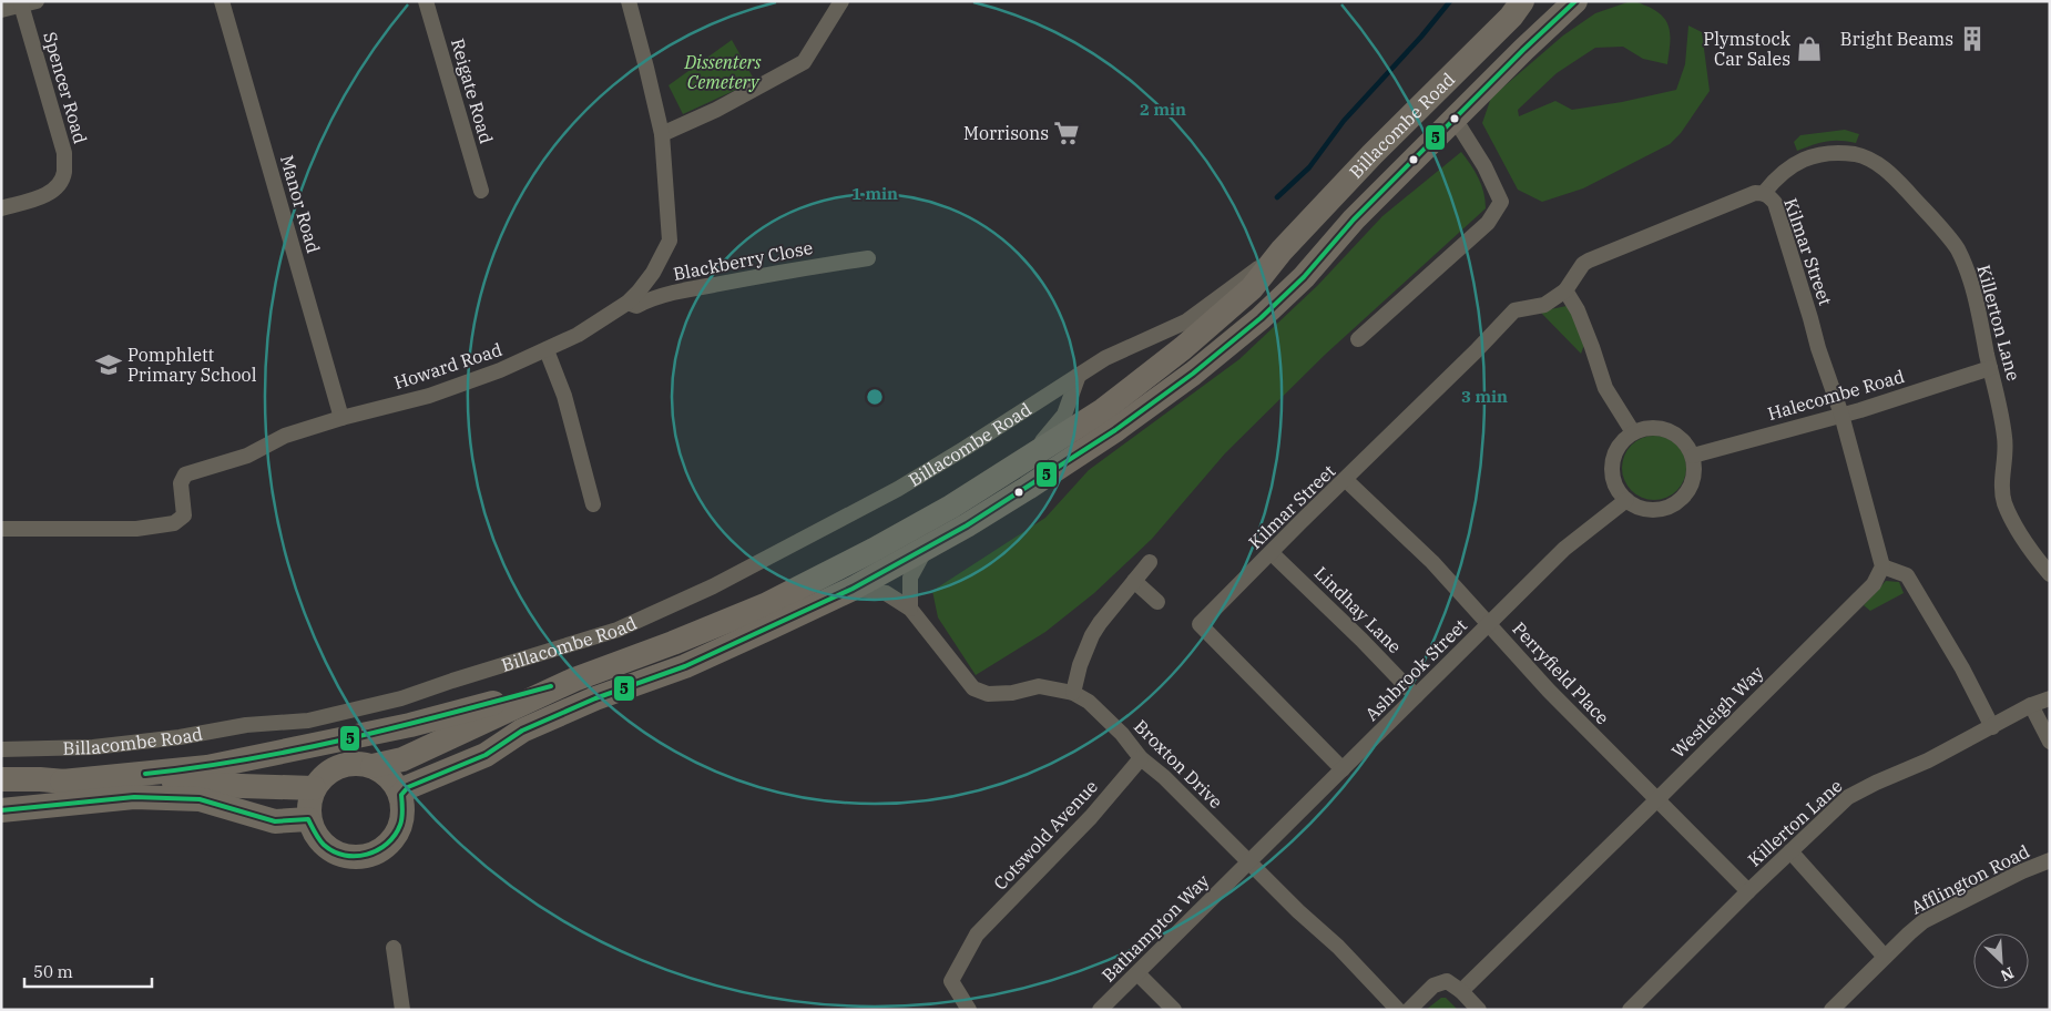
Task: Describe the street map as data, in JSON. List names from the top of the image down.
{
  "streets": {
    "main road": ["Billacombe Road"],
    "street": [
      "Spencer Road",
      "Reigate Road",
      "Manor Road",
      "Kilmar Street",
      "Blackberry Close",
      "Killerton Lane",
      "Howard Road",
      "Halecombe Road",
      "Lindhay Lane",
      "Ashbrook Street",
      "Perryfield Place",
      "Westleigh Way",
      "Broxton Drive",
      "Cotswold Avenue",
      "Afflington Road",
      "Bathampton Way"
    ]
  },
  "crossings": [
    ["Billacombe Road", "Broxton Drive"],
    ["Manor Road", "Howard Road"],
    ["Kilmar Street", "Killerton Lane"],
    ["Kilmar Street", "Halecombe Road"],
    ["Kilmar Street", "Lindhay Lane"],
    ["Kilmar Street", "Ashbrook Street"],
    ["Kilmar Street", "Perryfield Place"],
    ["Blackberry Close", "Howard Road"],
    ["Killerton Lane", "Halecombe Road"],
    ["Killerton Lane", "Perryfield Place"],
    ["Halecombe Road", "Ashbrook Street"],
    ["Lindhay Lane", "Ashbrook Street"],
    ["Ashbrook Street", "Perryfield Place"],
    ["Ashbrook Street", "Broxton Drive"],
    ["Ashbrook Street", "Bathampton Way"],
    ["Perryfield Place", "Westleigh Way"],
    ["Broxton Drive", "Cotswold Avenue"],
    ["Broxton Drive", "Bathampton Way"]
  ],
  "parks": ["Dissenters Cemetery"],
  "places": {
    "building": ["Bright Beams"],
    "shop": ["Plymstock Car Sales"],
    "supermarket": ["Morrisons"],
    "school or university": ["Pomphlett Primary School"]
  },
  "lines": ["transit line 5"],
  "scale_bar": "50 m",
  "north": "bottom right",
  "rings": ["2 min", "1 min", "3 min"]
}
